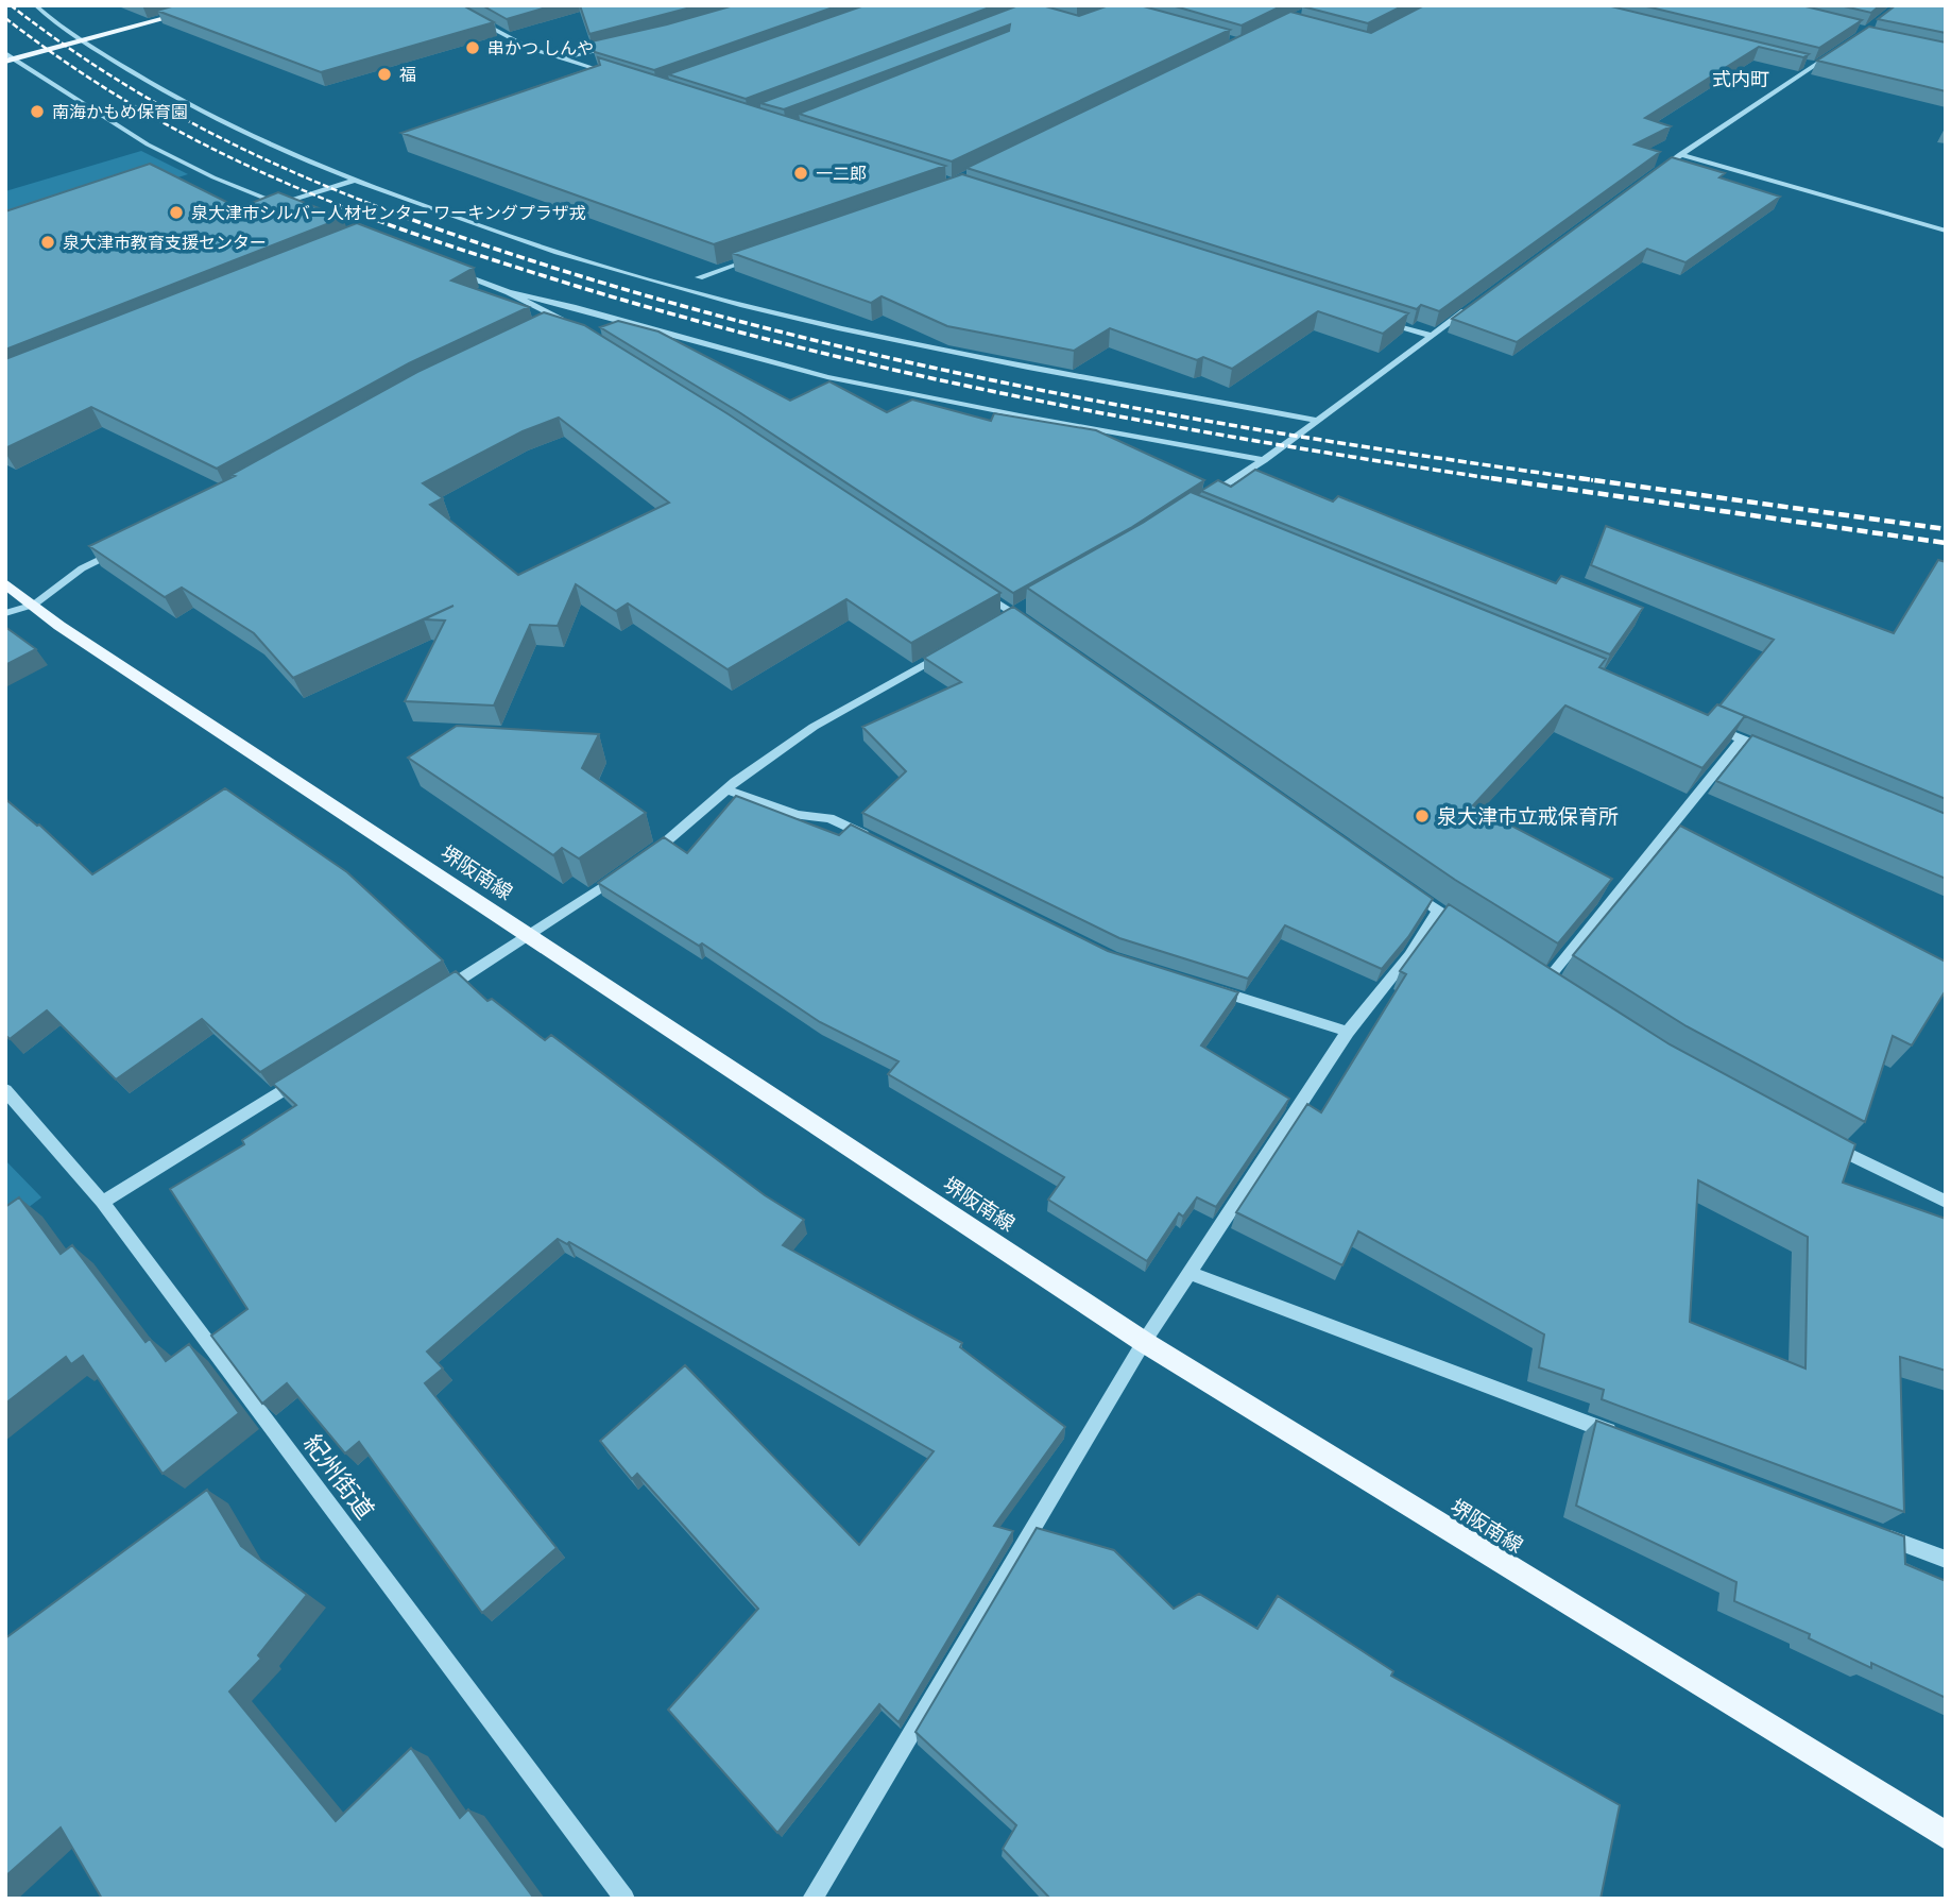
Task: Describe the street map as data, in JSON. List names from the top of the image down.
{
  "streets": {
    "main road": ["堺阪南線"],
    "street": ["紀州街道"]
  },
  "districts": ["式内町"],
  "places": [
    "串かつ しんや",
    "福",
    "南海かもめ保育園",
    "一二郎",
    "泉大津市シルバー人材センター ワーキングプラザ戎",
    "泉大津市教育支援センター",
    "泉大津市立戒保育所"
  ]
}
